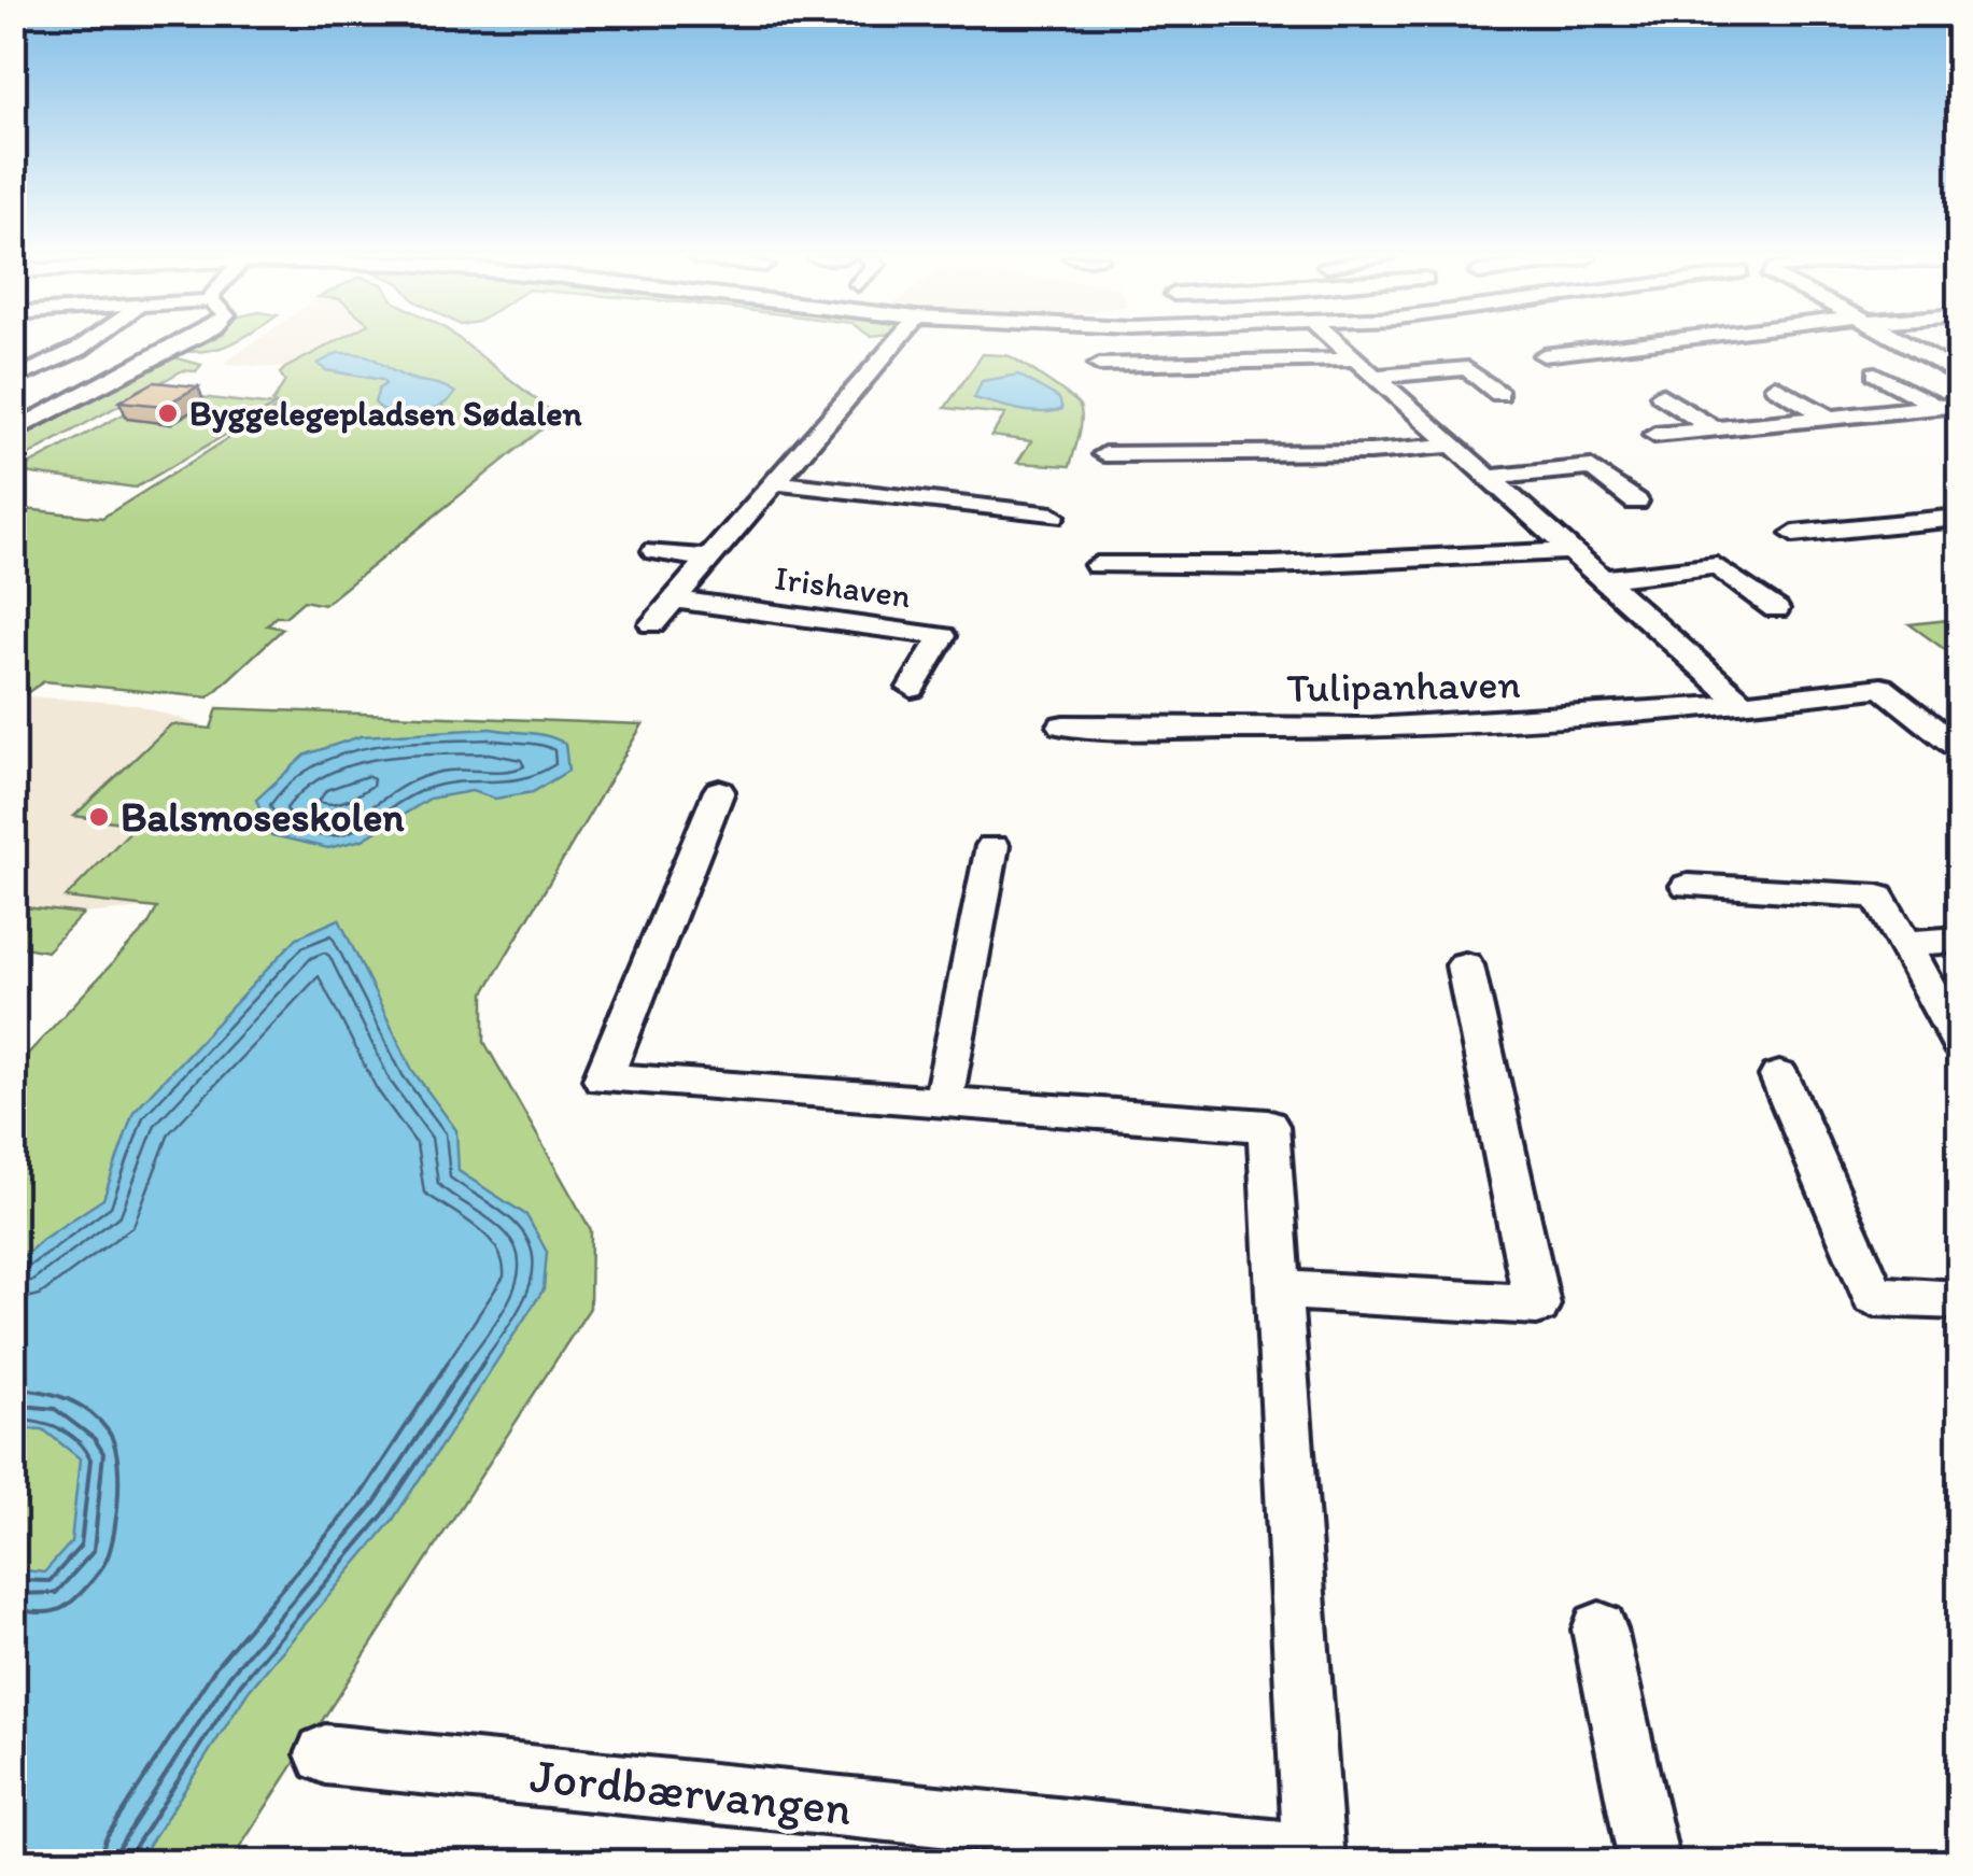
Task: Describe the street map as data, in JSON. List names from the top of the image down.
{
  "streets": {
    "street": ["Irishaven", "Tulipanhaven", "Jordbærvangen"]
  },
  "places": ["Byggelegepladsen Sødalen", "Balsmoseskolen"]
}
